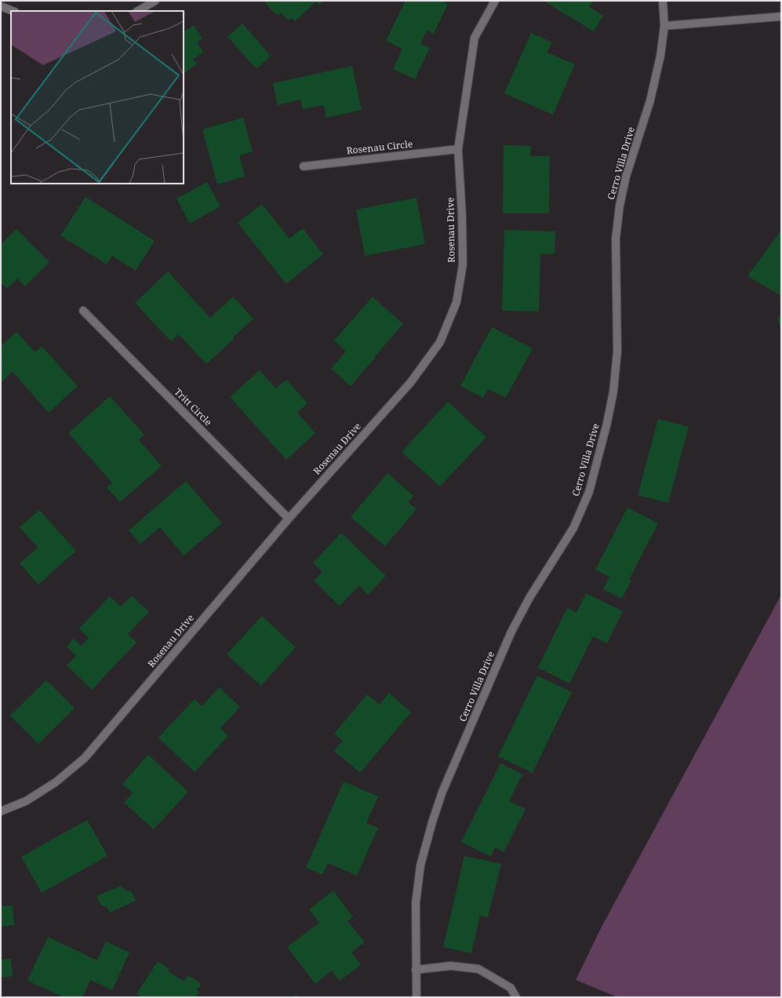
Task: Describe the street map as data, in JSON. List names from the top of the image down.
{
  "streets": {
    "street": [
      "Rosenau Circle",
      "Cerro Villa Drive",
      "Rosenau Drive",
      "Tritt Circle"
    ]
  },
  "crossings": [
    ["Rosenau Circle", "Rosenau Drive"],
    ["Rosenau Drive", "Tritt Circle"]
  ]
}
